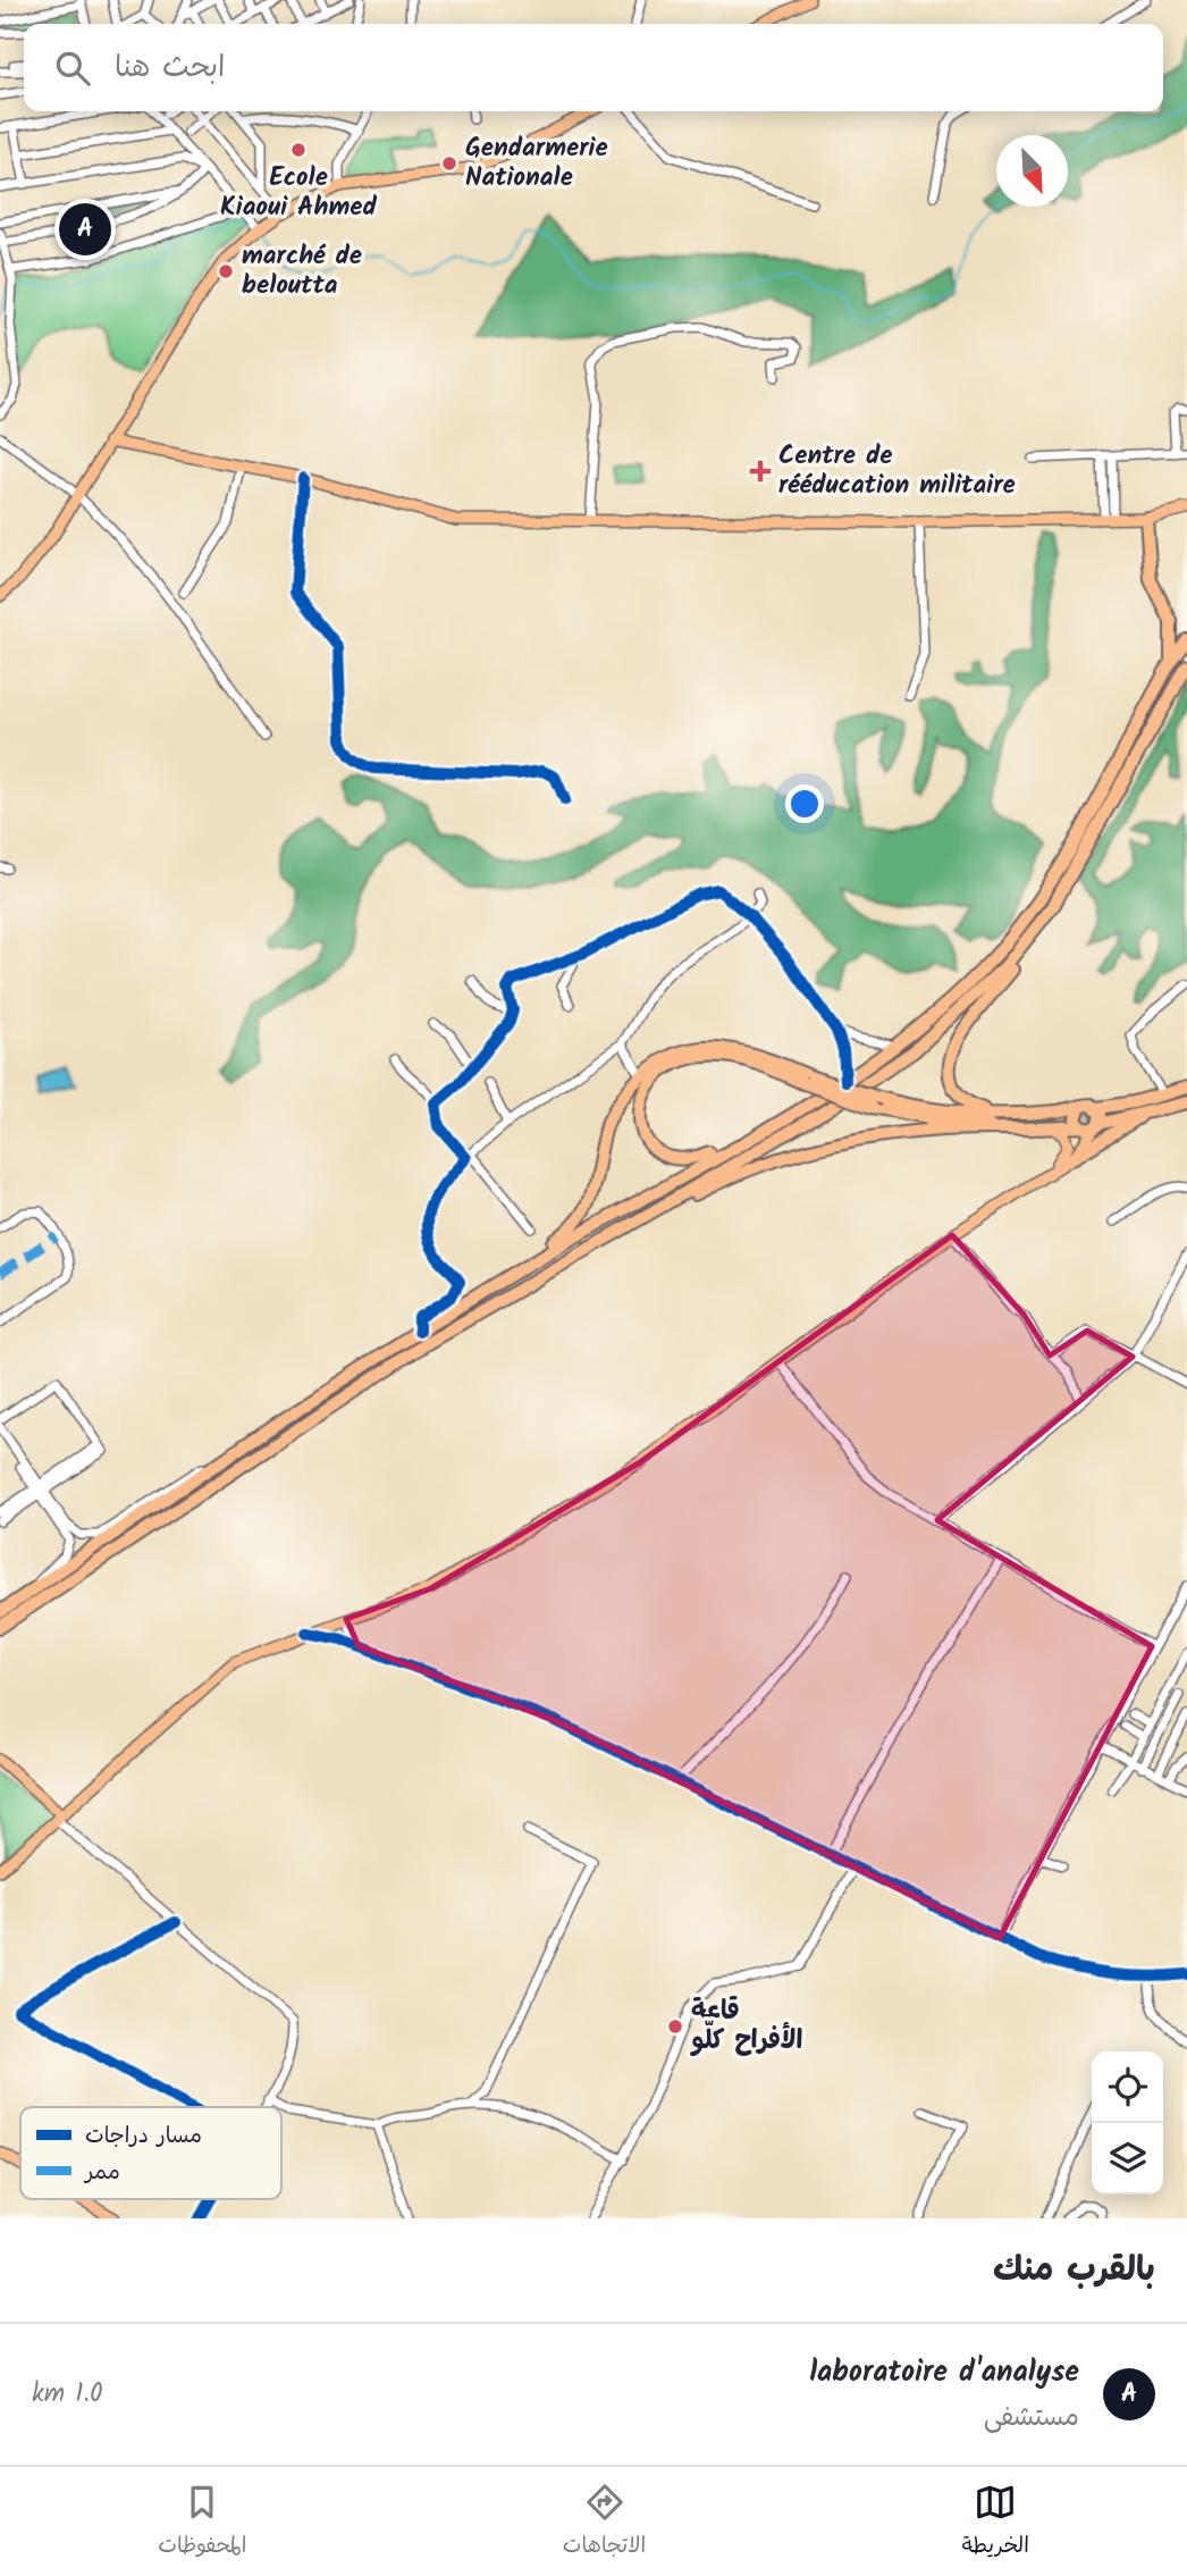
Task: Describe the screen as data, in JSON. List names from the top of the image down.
{
  "places": {
    "other": [
      "Ecole Kiaoui Ahmed",
      "Gendarmerie Nationale",
      "marché de beloutta",
      "قاعة الأفراح كلّو"
    ],
    "health": ["Centre de rééducation militaire"]
  },
  "legend": ["مسار دراجات", "ممر"],
  "north": "bottom right",
  "page": {
    "search": "ابحث هنا",
    "pins": "A",
    "heading": "بالقرب منك",
    "list": [
      {
        "mark": "A",
        "name": "laboratoire d'analyse",
        "note": "مستشفى",
        "value": "1.0 km"
      }
    ],
    "nav": ["الخريطة", "الاتجاهات", "المحفوظات"]
  }
}
